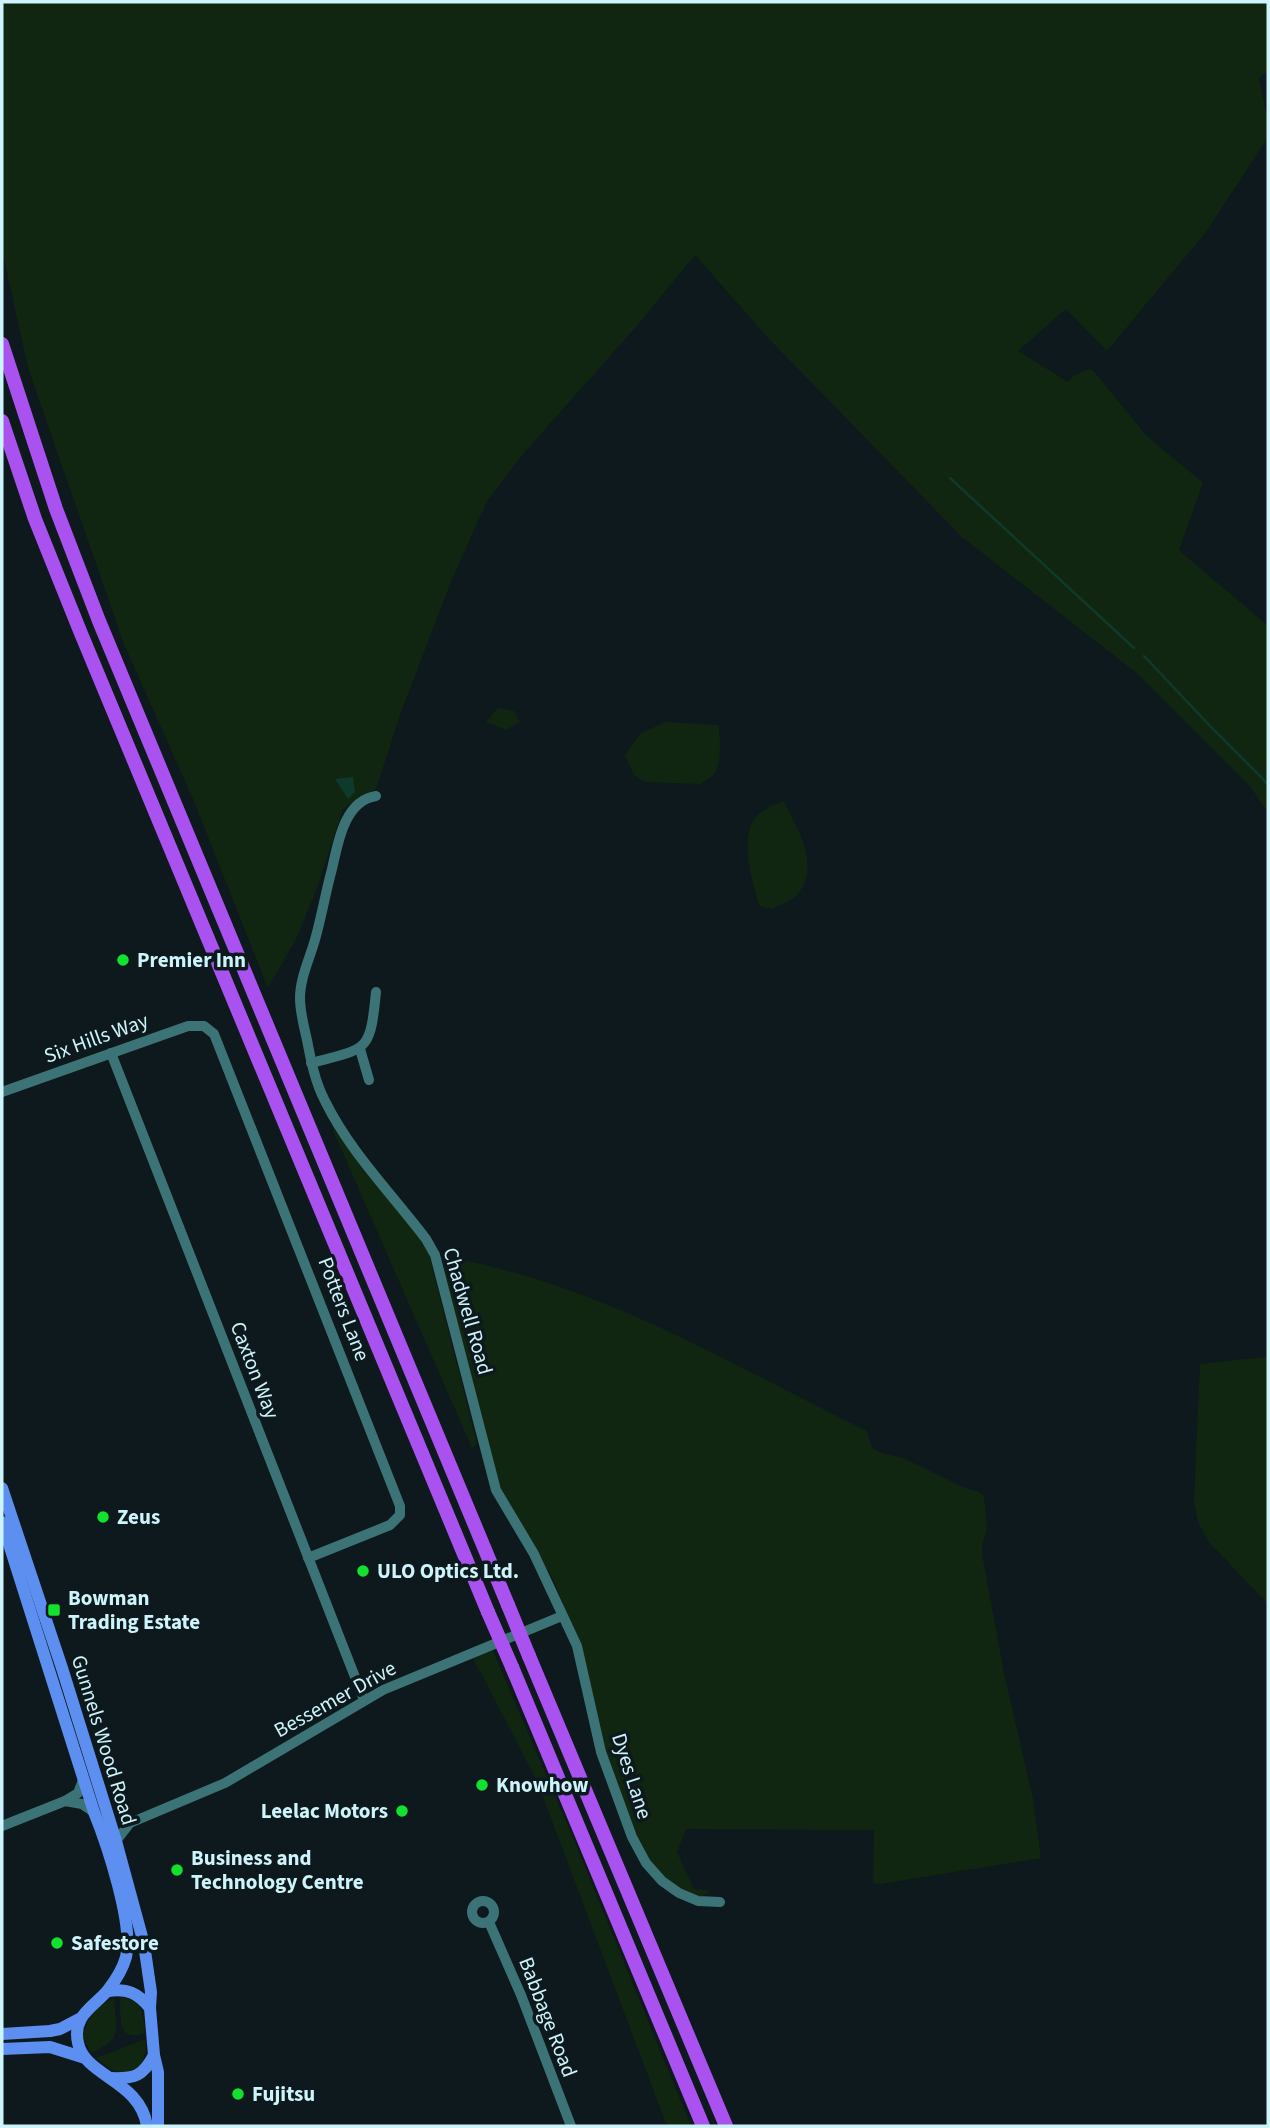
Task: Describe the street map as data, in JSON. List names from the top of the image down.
{
  "streets": {
    "main road": ["Gunnels Wood Road"],
    "street": [
      "Six Hills Way",
      "Potters Lane",
      "Chadwell Road",
      "Caxton Way",
      "Bessemer Drive",
      "Dyes Lane",
      "Babbage Road"
    ]
  },
  "crossings": [
    ["Six Hills Way", "Potters Lane"],
    ["Six Hills Way", "Caxton Way"],
    ["Potters Lane", "Caxton Way"],
    ["Chadwell Road", "Bessemer Drive"],
    ["Chadwell Road", "Dyes Lane"],
    ["Caxton Way", "Bessemer Drive"],
    ["Bessemer Drive", "Gunnels Wood Road"],
    ["Bessemer Drive", "Dyes Lane"]
  ],
  "places": {
    "other": [
      "Premier Inn",
      "Zeus",
      "ULO Optics Ltd.",
      "Knowhow",
      "Leelac Motors",
      "Business and Technology Centre",
      "Safestore",
      "Fujitsu"
    ],
    "transit": ["Bowman Trading Estate"]
  }
}
